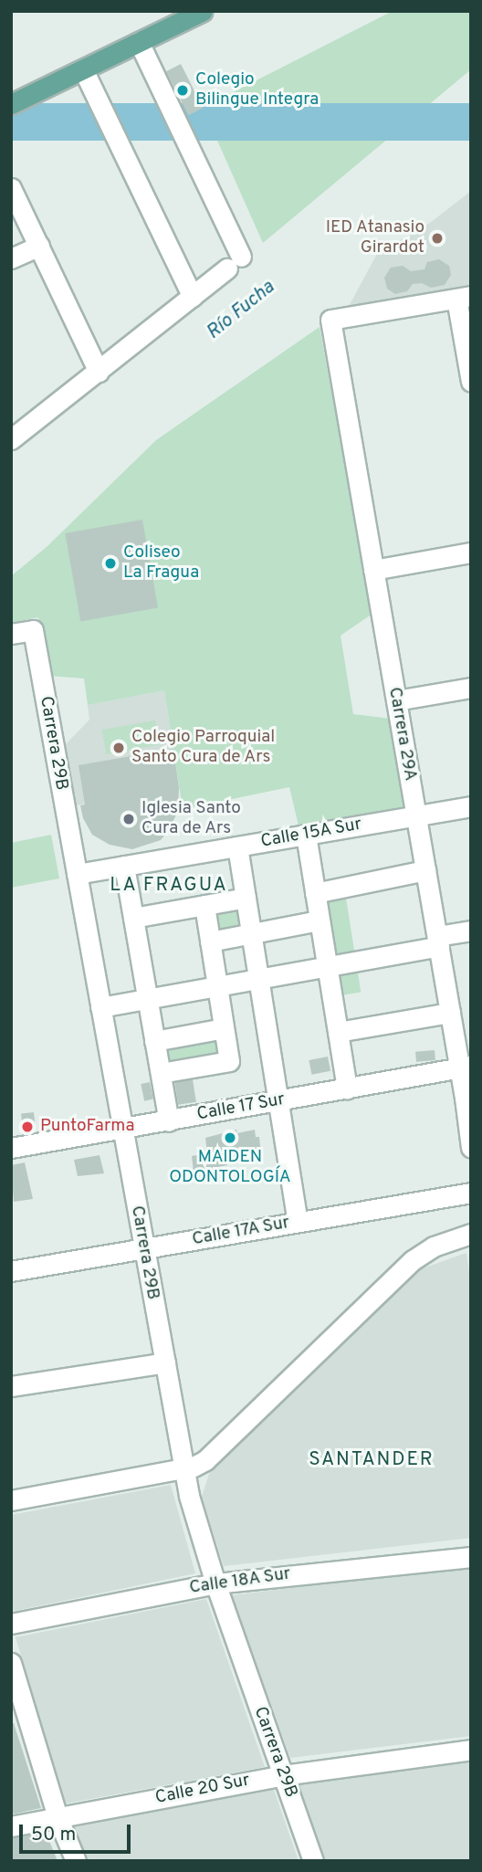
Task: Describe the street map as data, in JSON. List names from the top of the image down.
{
  "streets": {
    "street": [
      "Carrera 29A",
      "Carrera 29B",
      "Calle 15A Sur",
      "Calle 17 Sur",
      "Calle 17A Sur",
      "Calle 18A Sur",
      "Calle 20 Sur"
    ]
  },
  "crossings": [
    ["Carrera 29A", "Calle 15A Sur"],
    ["Carrera 29A", "Calle 17 Sur"],
    ["Carrera 29B", "Calle 15A Sur"],
    ["Carrera 29B", "Calle 17 Sur"],
    ["Carrera 29B", "Calle 17A Sur"],
    ["Carrera 29B", "Calle 18A Sur"],
    ["Carrera 29B", "Calle 20 Sur"]
  ],
  "districts": ["LA FRAGUA", "SANTANDER"],
  "water": ["Río Fucha"],
  "places": [
    "Colegio Bilingue Integra",
    "IED Atanasio Girardot",
    "Coliseo La Fragua",
    "Colegio Parroquial Santo Cura de Ars",
    "Iglesia Santo Cura de Ars",
    "PuntoFarma",
    "MAIDEN ODONTOLOGÍA"
  ],
  "scale_bar": "50 m"
}
